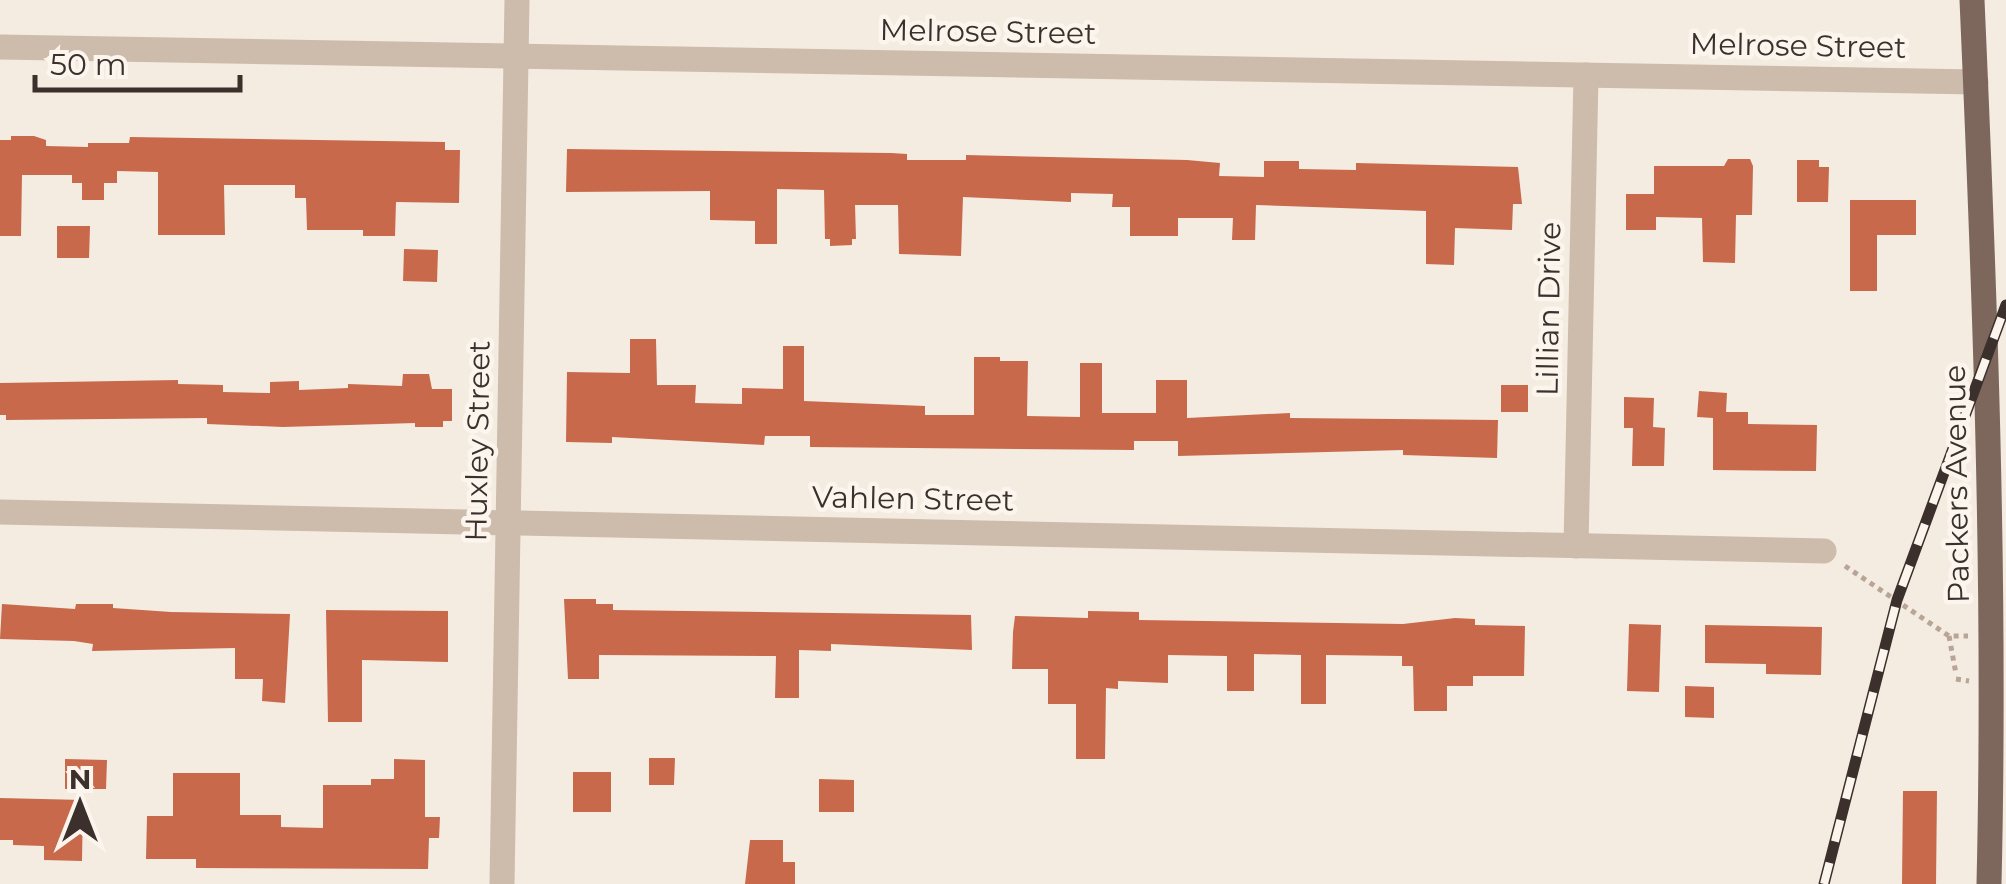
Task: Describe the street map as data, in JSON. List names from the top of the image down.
{
  "streets": {
    "main road": ["Packers Avenue"],
    "street": [
      "Melrose Street",
      "Lillian Drive",
      "Huxley Street",
      "Vahlen Street"
    ]
  },
  "crossings": [
    ["Melrose Street", "Lillian Drive"],
    ["Melrose Street", "Huxley Street"],
    ["Melrose Street", "Packers Avenue"],
    ["Lillian Drive", "Vahlen Street"],
    ["Huxley Street", "Vahlen Street"]
  ],
  "scale_bar": "50 m",
  "north": "top"
}
